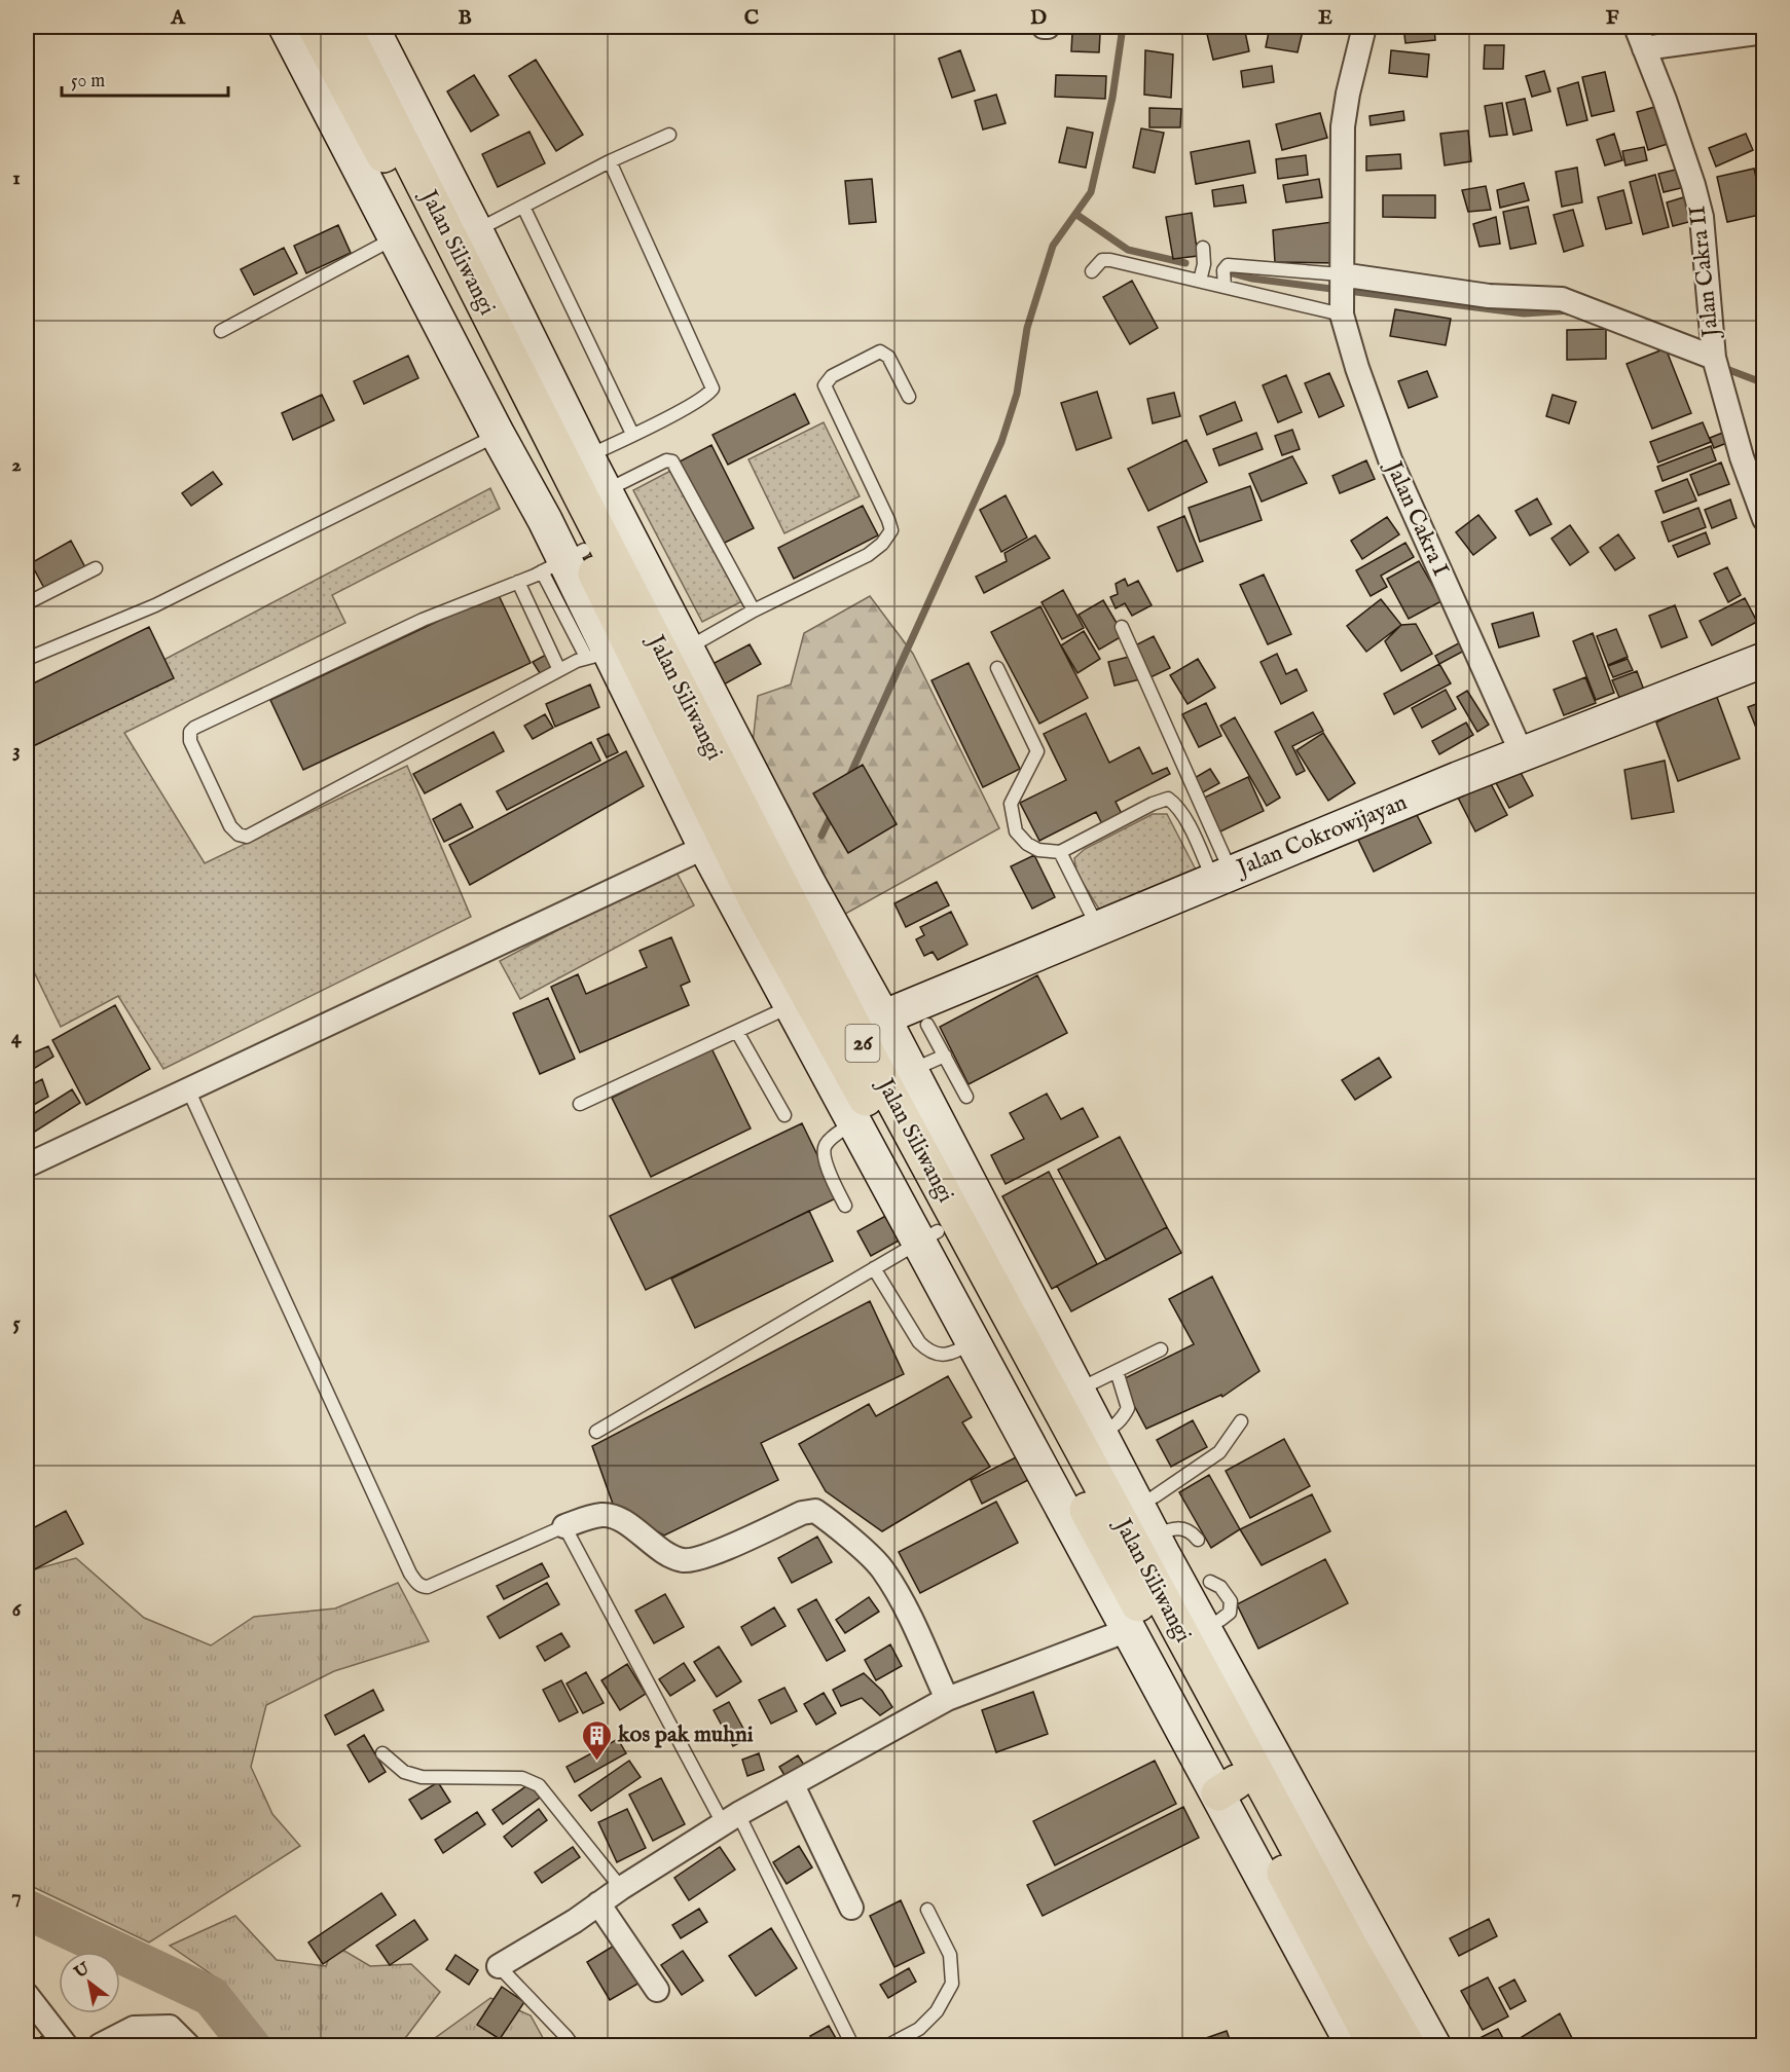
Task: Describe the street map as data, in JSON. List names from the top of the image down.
{
  "streets": {
    "highway": ["Jalan Siliwangi", "26"],
    "street": ["Jalan Cakra II", "Jalan Cakra I", "Jalan Cokrowijayan"]
  },
  "crossings": [
    ["Jalan Cakra I", "Jalan Cokrowijayan"]
  ],
  "places": {
    "building": ["kos pak muhni"]
  },
  "scale_bar": "50 m",
  "north": "top left",
  "grid": {
    "columns": [
      "A",
      "B",
      "C",
      "D",
      "E",
      "F"
    ],
    "rows": [
      "1",
      "2",
      "3",
      "4",
      "5",
      "6",
      "7"
    ]
  }
}
